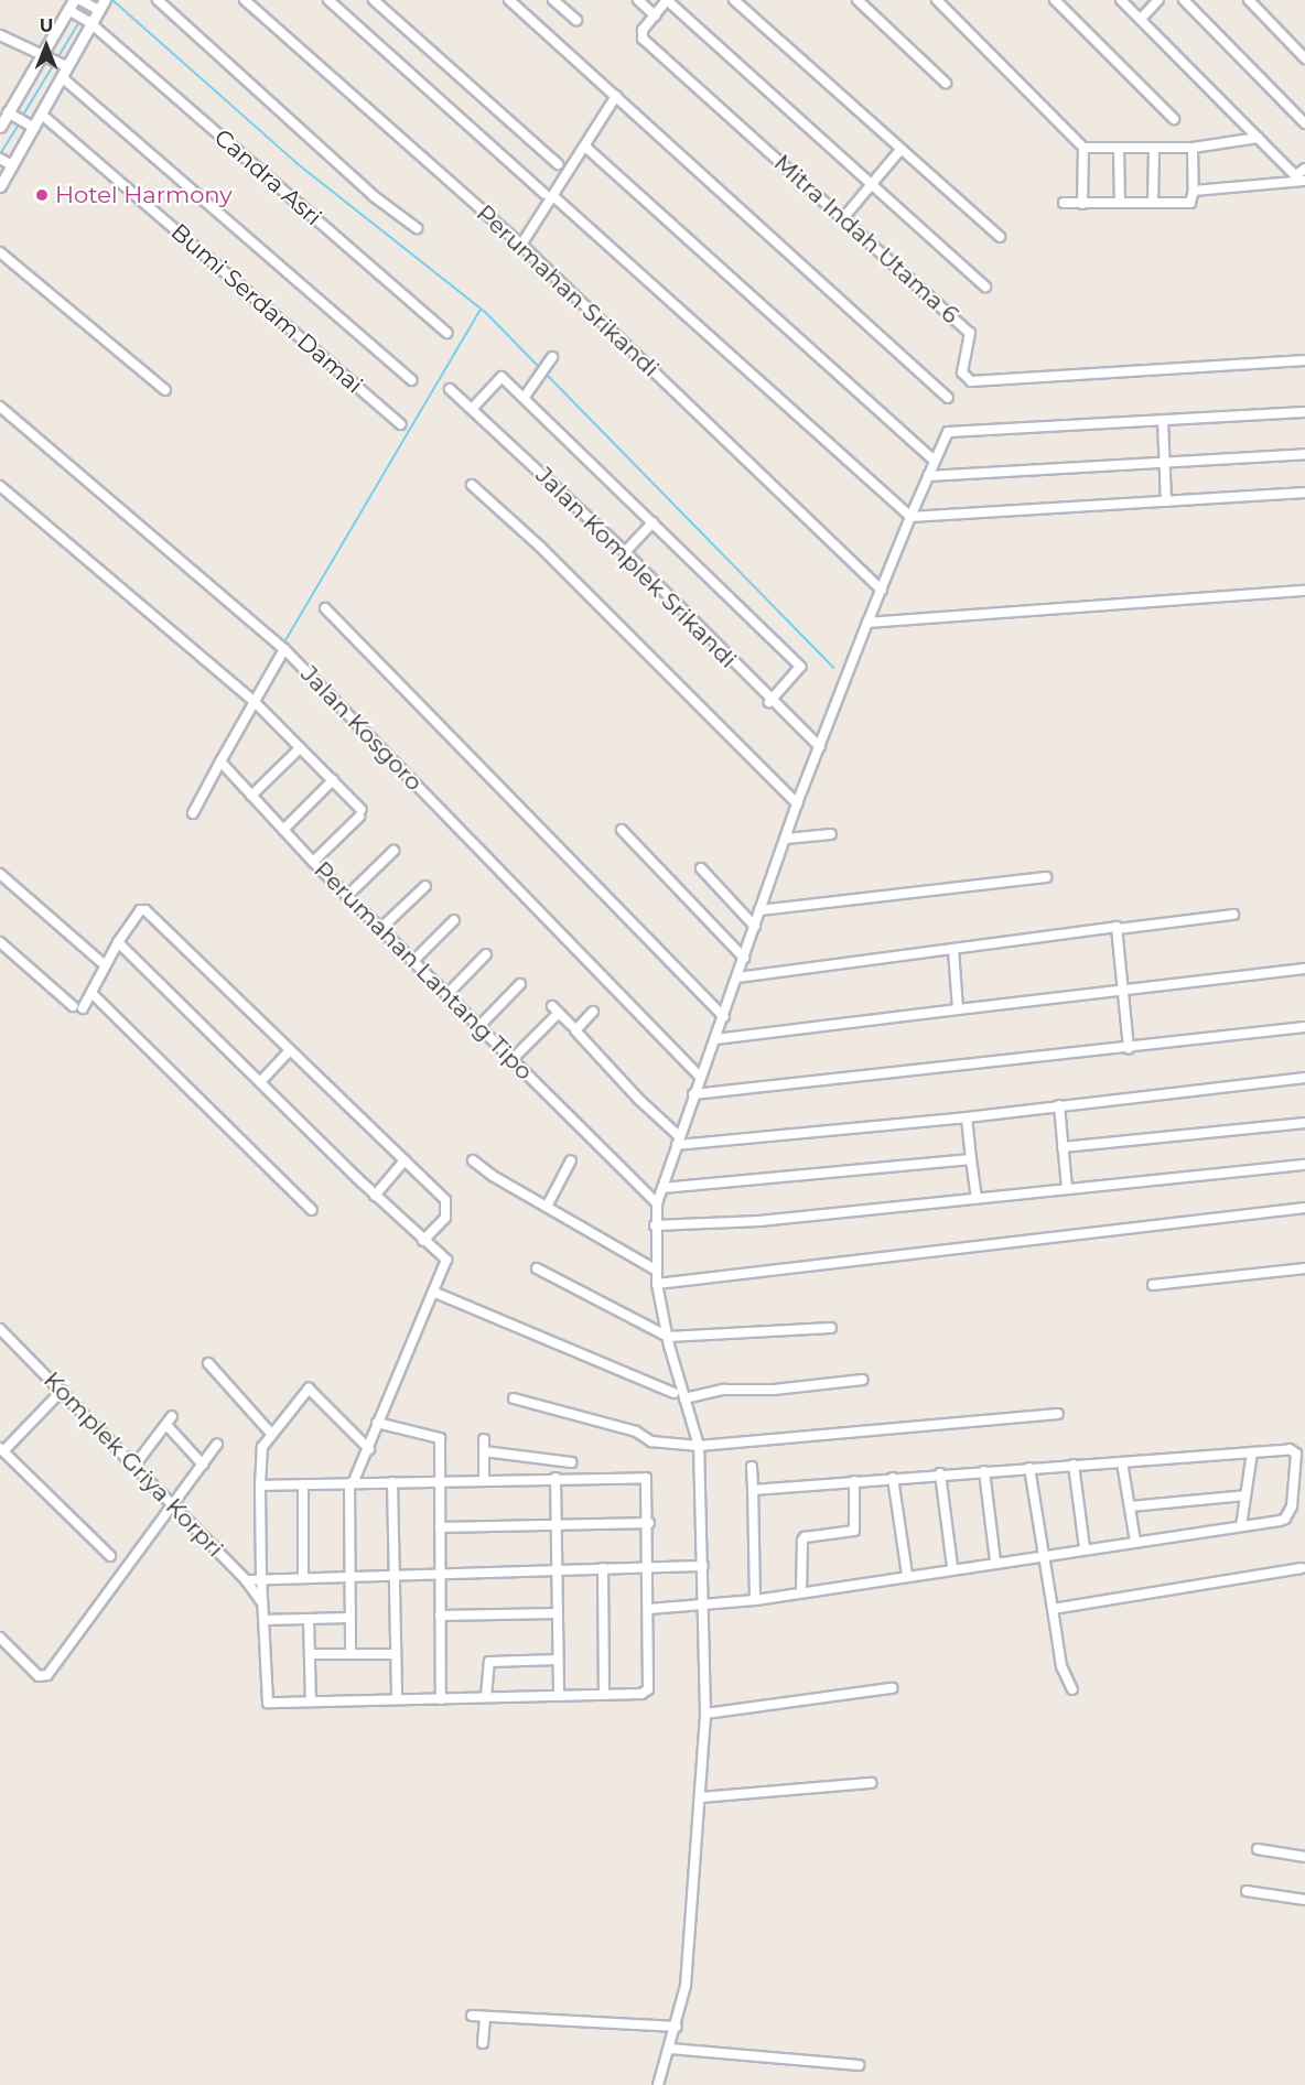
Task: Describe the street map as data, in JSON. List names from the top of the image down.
{
  "streets": {
    "street": [
      "Candra Asri",
      "Mitra Indah Utama 6",
      "Perumahan Srikandi",
      "Bumi Serdam Damai",
      "Jalan Komplek Srikandi",
      "Jalan Kosgoro",
      "Perumahan Lantang Tipo",
      "Komplek Griya Korpri"
    ]
  },
  "places": ["Hotel Harmony"],
  "north": "top"
}
